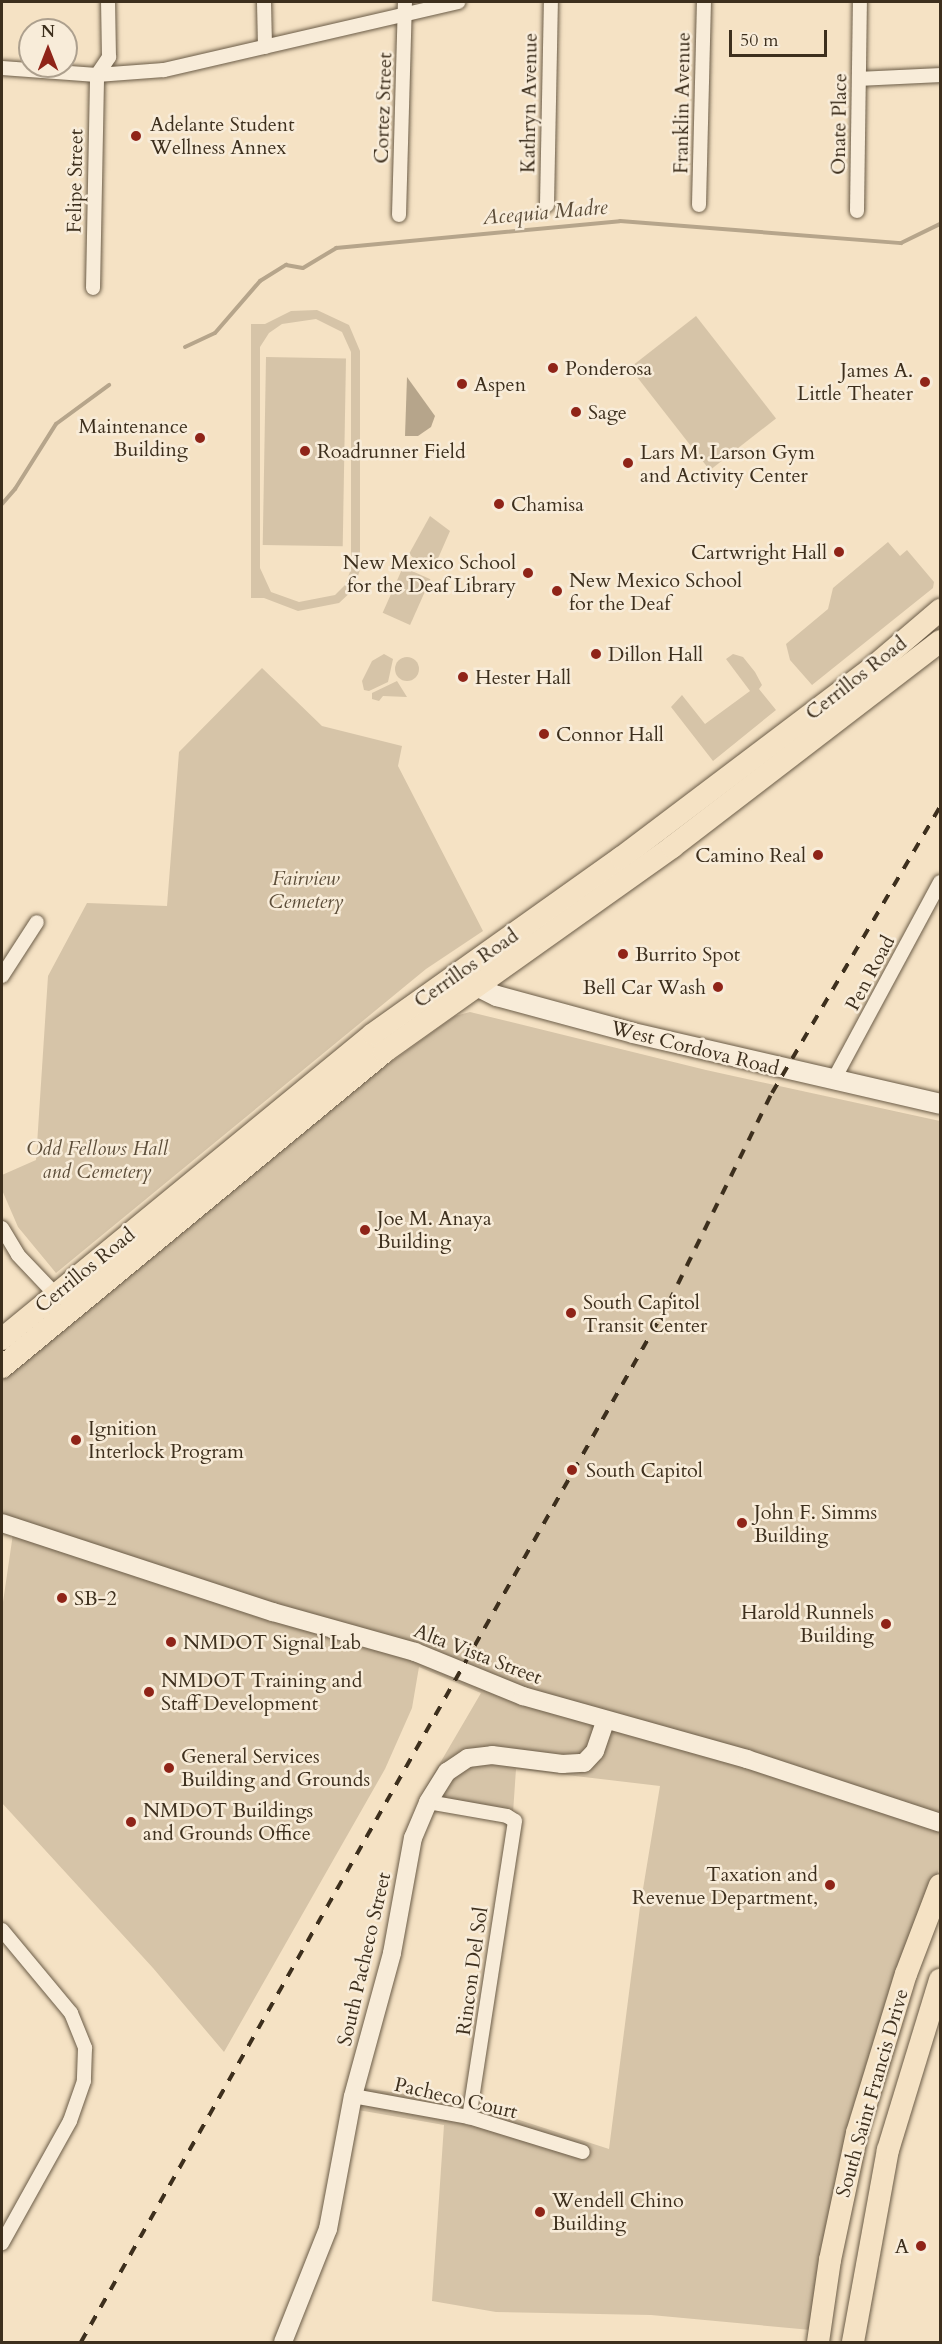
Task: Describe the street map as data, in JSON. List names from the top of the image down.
{
  "streets": {
    "main road": ["Cerrillos Road", "West Cordova Road", "South Saint Francis Drive"],
    "street": [
      "Kathryn Avenue",
      "Franklin Avenue",
      "Cortez Street",
      "Onate Place",
      "Felipe Street",
      "Pen Road",
      "Alta Vista Street",
      "South Pacheco Street",
      "Rincon Del Sol",
      "Pacheco Court"
    ]
  },
  "crossings": [
    ["Cerrillos Road", "West Cordova Road"],
    ["Pen Road", "West Cordova Road"],
    ["Alta Vista Street", "South Pacheco Street"],
    ["South Pacheco Street", "Rincon Del Sol"],
    ["South Pacheco Street", "Pacheco Court"],
    ["Rincon Del Sol", "Pacheco Court"]
  ],
  "water": ["Acequia Madre"],
  "parks": ["Fairview Cemetery", "Odd Fellows Hall and Cemetery"],
  "places": [
    "Adelante Student Wellness Annex",
    "Ponderosa",
    "James A. Little Theater",
    "Aspen",
    "Sage",
    "Maintenance Building",
    "Roadrunner Field",
    "Lars M. Larson Gym and Activity Center",
    "Chamisa",
    "Cartwright Hall",
    "New Mexico School for the Deaf Library",
    "New Mexico School for the Deaf",
    "Dillon Hall",
    "Hester Hall",
    "Connor Hall",
    "Camino Real",
    "Burrito Spot",
    "Bell Car Wash",
    "Joe M. Anaya Building",
    "South Capitol Transit Center",
    "Ignition Interlock Program",
    "South Capitol",
    "John F. Simms Building",
    "SB-2",
    "Harold Runnels Building",
    "NMDOT Signal Lab",
    "NMDOT Training and Staff Development",
    "General Services Building and Grounds",
    "NMDOT Buildings and Grounds Office",
    "Taxation and Revenue Department,",
    "Wendell Chino Building",
    "A"
  ],
  "scale_bar": "50 m",
  "north": "top"
}
